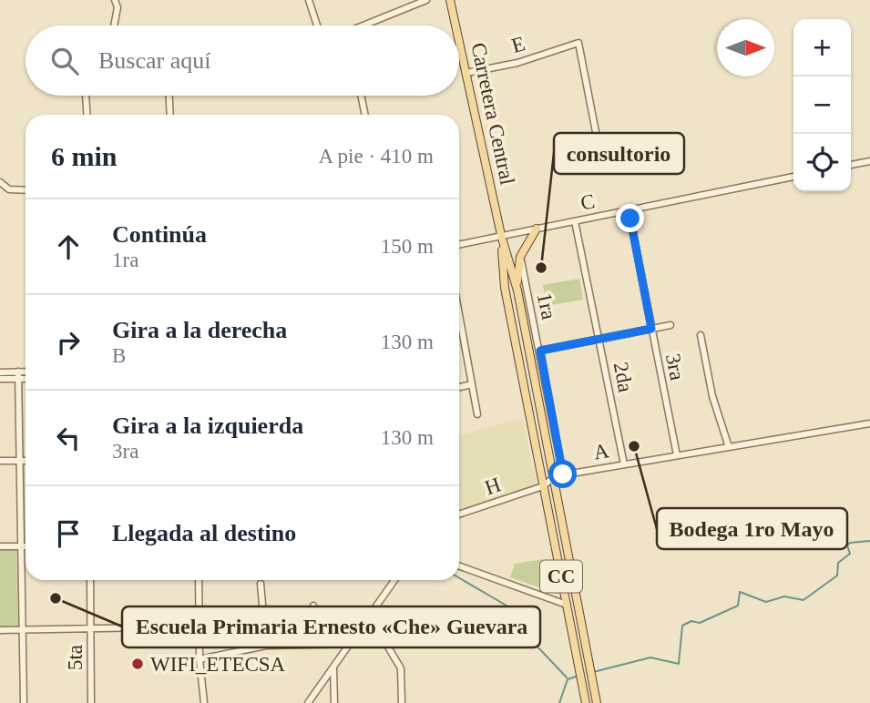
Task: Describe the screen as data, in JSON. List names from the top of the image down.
{
  "streets": {
    "main road": ["Carretera Central", "CC"],
    "street": [
      "E",
      "C",
      "1ra",
      "3ra",
      "2da",
      "A",
      "H",
      "5ta"
    ]
  },
  "crossings": [
    ["E", "Carretera Central"],
    ["Carretera Central", "C"],
    ["Carretera Central", "A"],
    ["Carretera Central", "H"],
    ["C", "3ra"],
    ["C", "2da"],
    ["1ra", "A"],
    ["3ra", "A"],
    ["2da", "A"]
  ],
  "places": [
    "consultorio",
    "Bodega 1ro Mayo",
    "Escuela Primaria Ernesto «Che» Guevara",
    "WIFI_ETECSA"
  ],
  "north": "right",
  "page": {
    "map_buttons": ["+", "−"],
    "search": "Buscar aquí",
    "heading": ["6 min", "A pie · 410 m"],
    "list": [
      ["Continúa", "1ra", "150 m"],
      ["Gira a la derecha", "B", "130 m"],
      ["Gira a la izquierda", "3ra", "130 m"],
      "Llegada al destino"
    ]
  }
}
